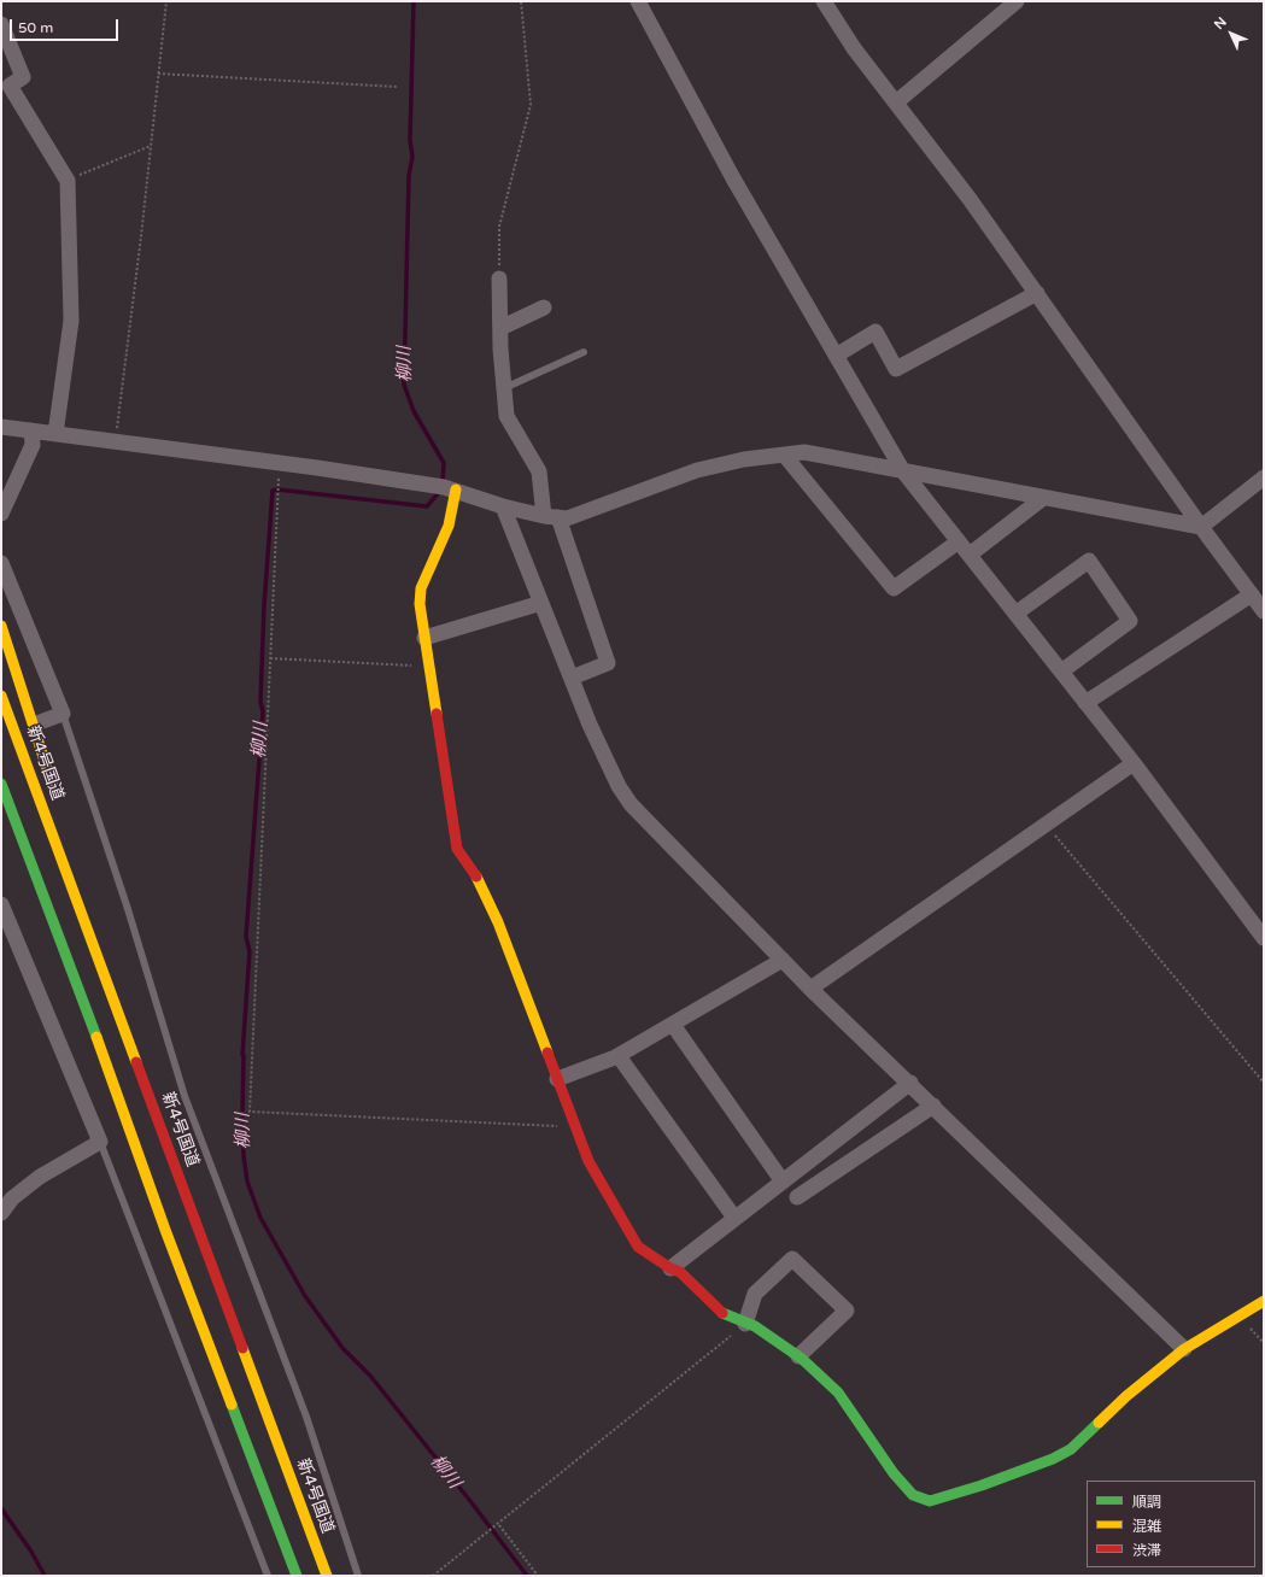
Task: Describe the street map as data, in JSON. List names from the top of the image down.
{
  "streets": {
    "main road": ["新4号国道"]
  },
  "water": ["柳川"],
  "legend": ["順調", "混雑", "渋滞"],
  "scale_bar": "50 m",
  "north": "top left"
}
